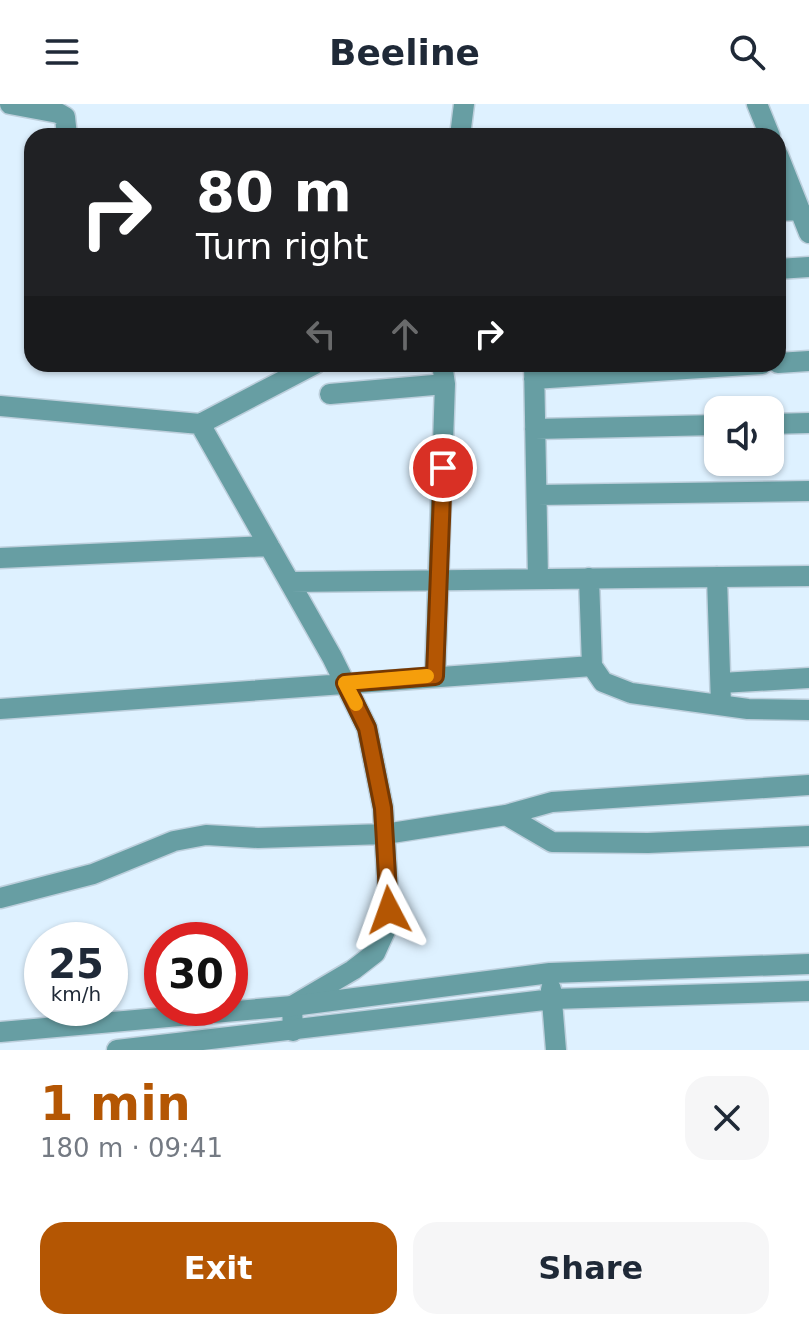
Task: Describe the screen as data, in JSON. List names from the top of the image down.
{
  "page": {
    "header": "Beeline",
    "turn": ["80 m", "Turn right"],
    "speed": "25 km/h",
    "limit": "30",
    "heading": ["1 min", "180 m · 09:41"],
    "buttons": ["Exit", "Share"]
  }
}
